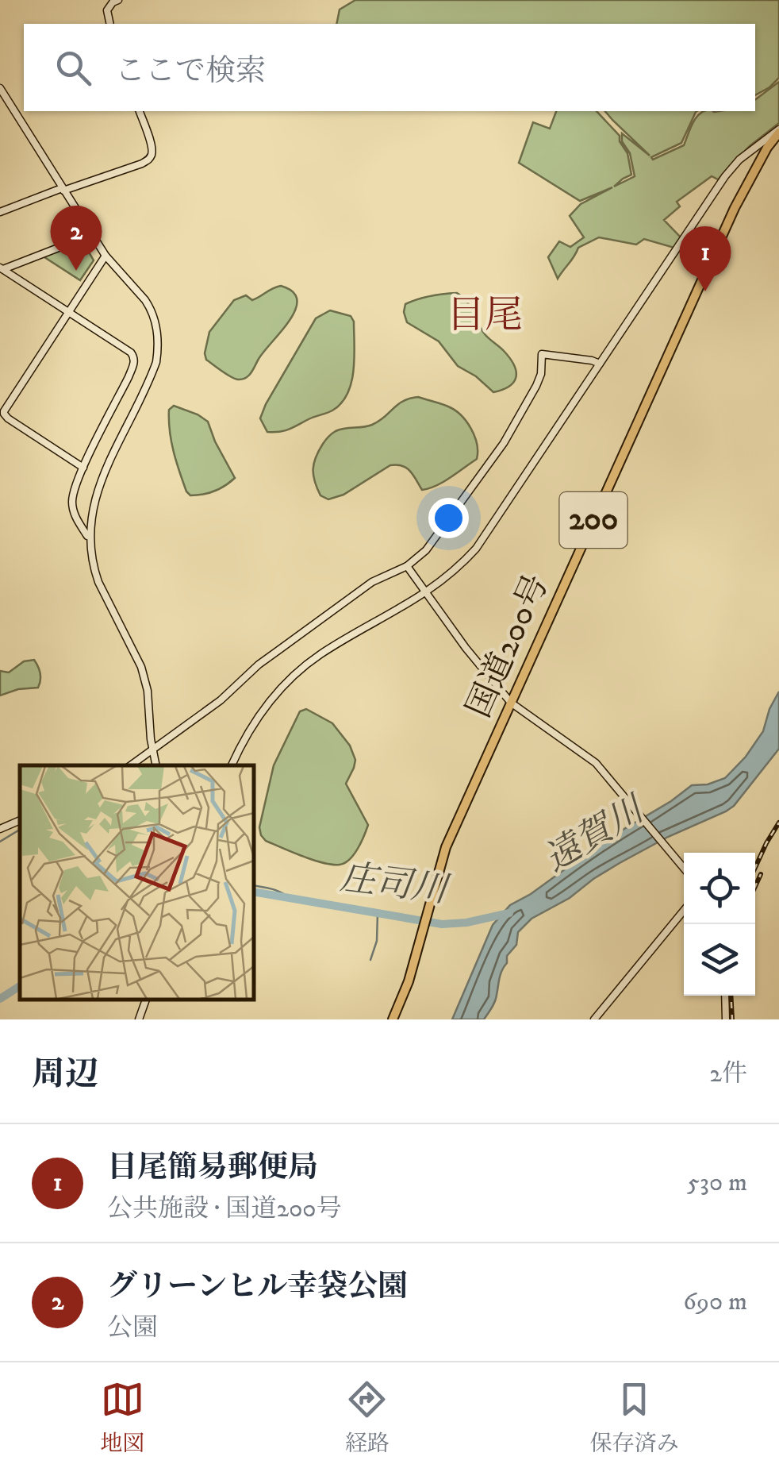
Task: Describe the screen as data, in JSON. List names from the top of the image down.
{
  "streets": {
    "highway": ["200", "国道200号"]
  },
  "districts": ["目尾"],
  "water": ["遠賀川", "庄司川"],
  "page": {
    "search": "ここで検索",
    "pins": ["2", "1"],
    "heading": ["周辺", "2件"],
    "list": [
      {
        "mark": "1",
        "name": "目尾簡易郵便局",
        "note": "公共施設 · 国道200号",
        "value": "530 m"
      },
      {
        "mark": "2",
        "name": "グリーンヒル幸袋公園",
        "note": "公園",
        "value": "690 m"
      }
    ],
    "nav": ["地図", "経路", "保存済み"]
  }
}
